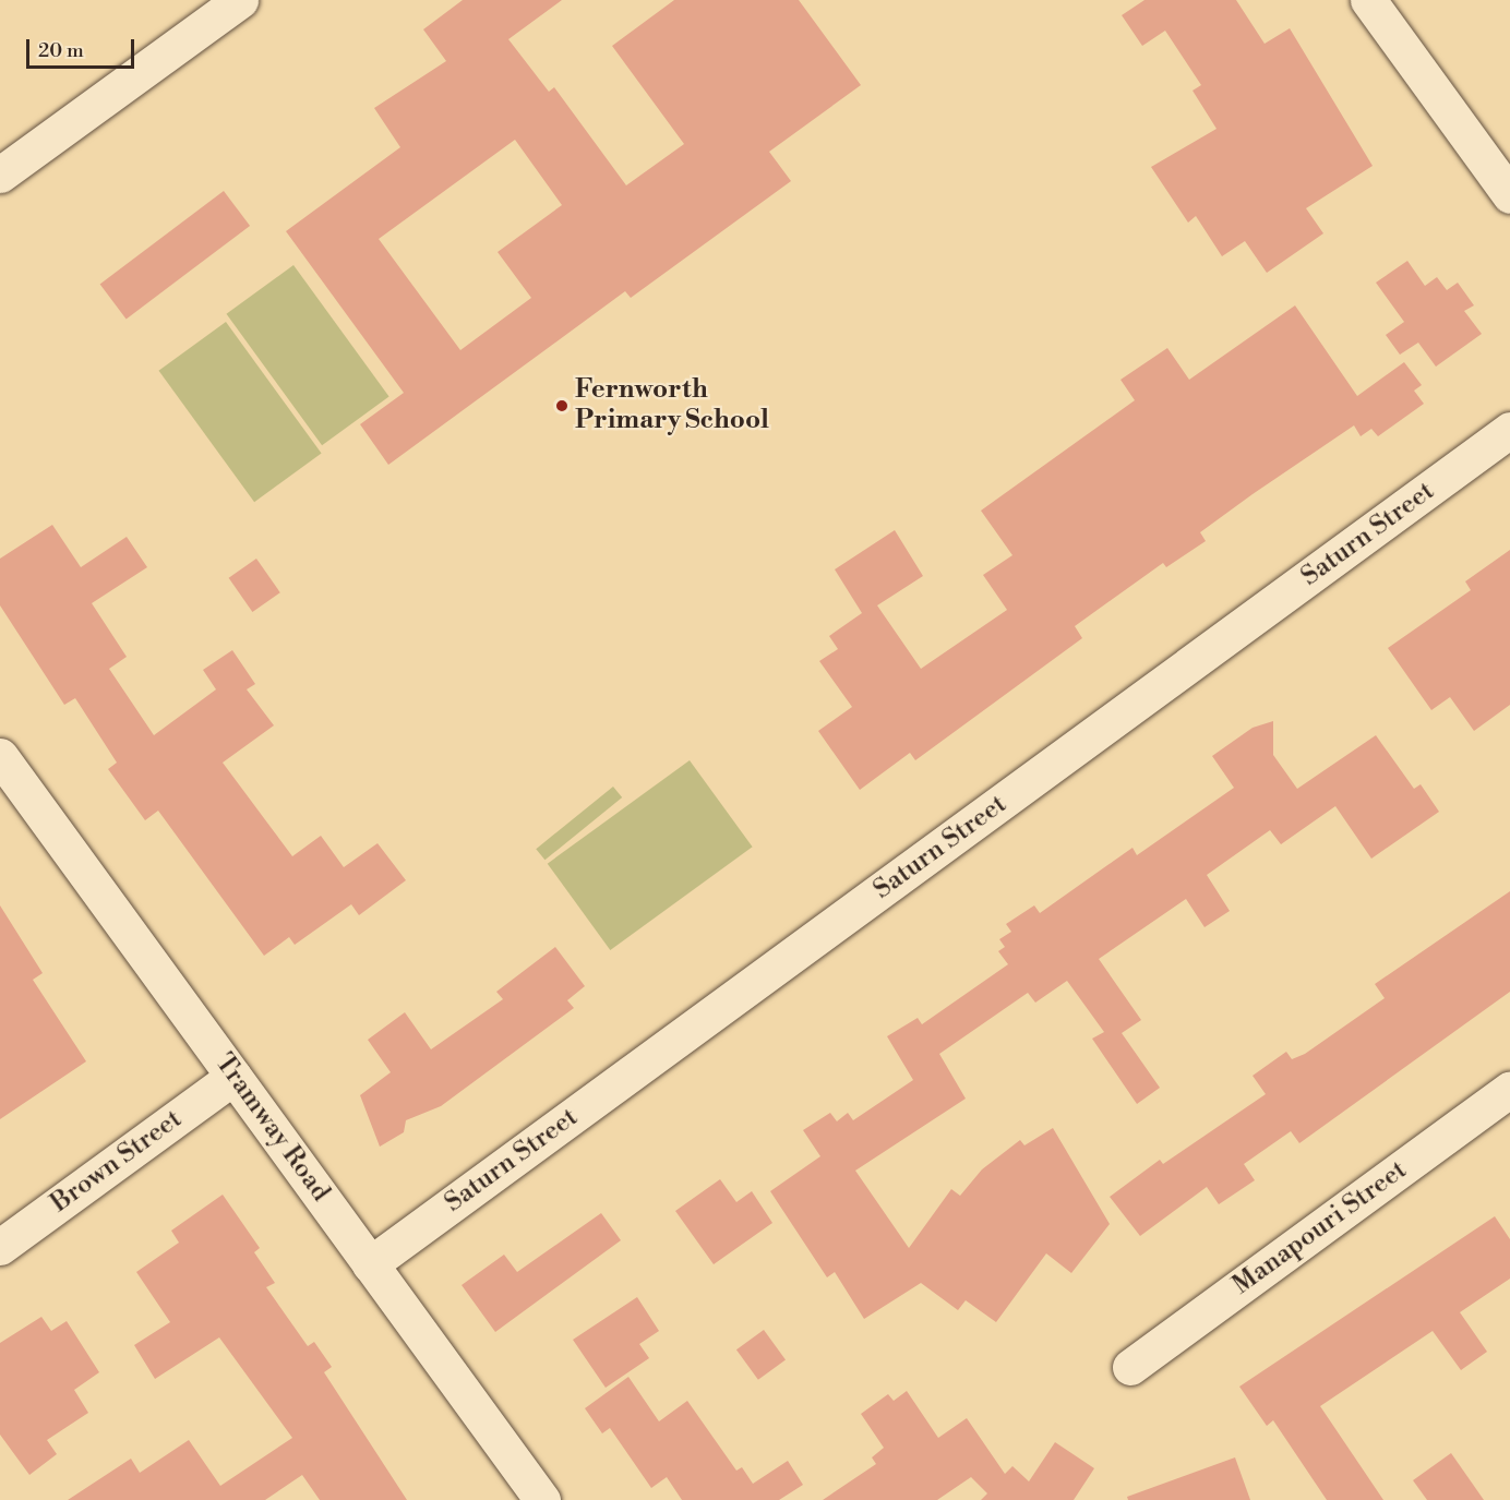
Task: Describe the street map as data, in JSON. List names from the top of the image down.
{
  "streets": {
    "street": [
      "Saturn Street",
      "Tramway Road",
      "Brown Street",
      "Manapouri Street"
    ]
  },
  "crossings": [
    ["Saturn Street", "Tramway Road"],
    ["Tramway Road", "Brown Street"]
  ],
  "places": ["Fernworth Primary School"],
  "scale_bar": "20 m"
}
